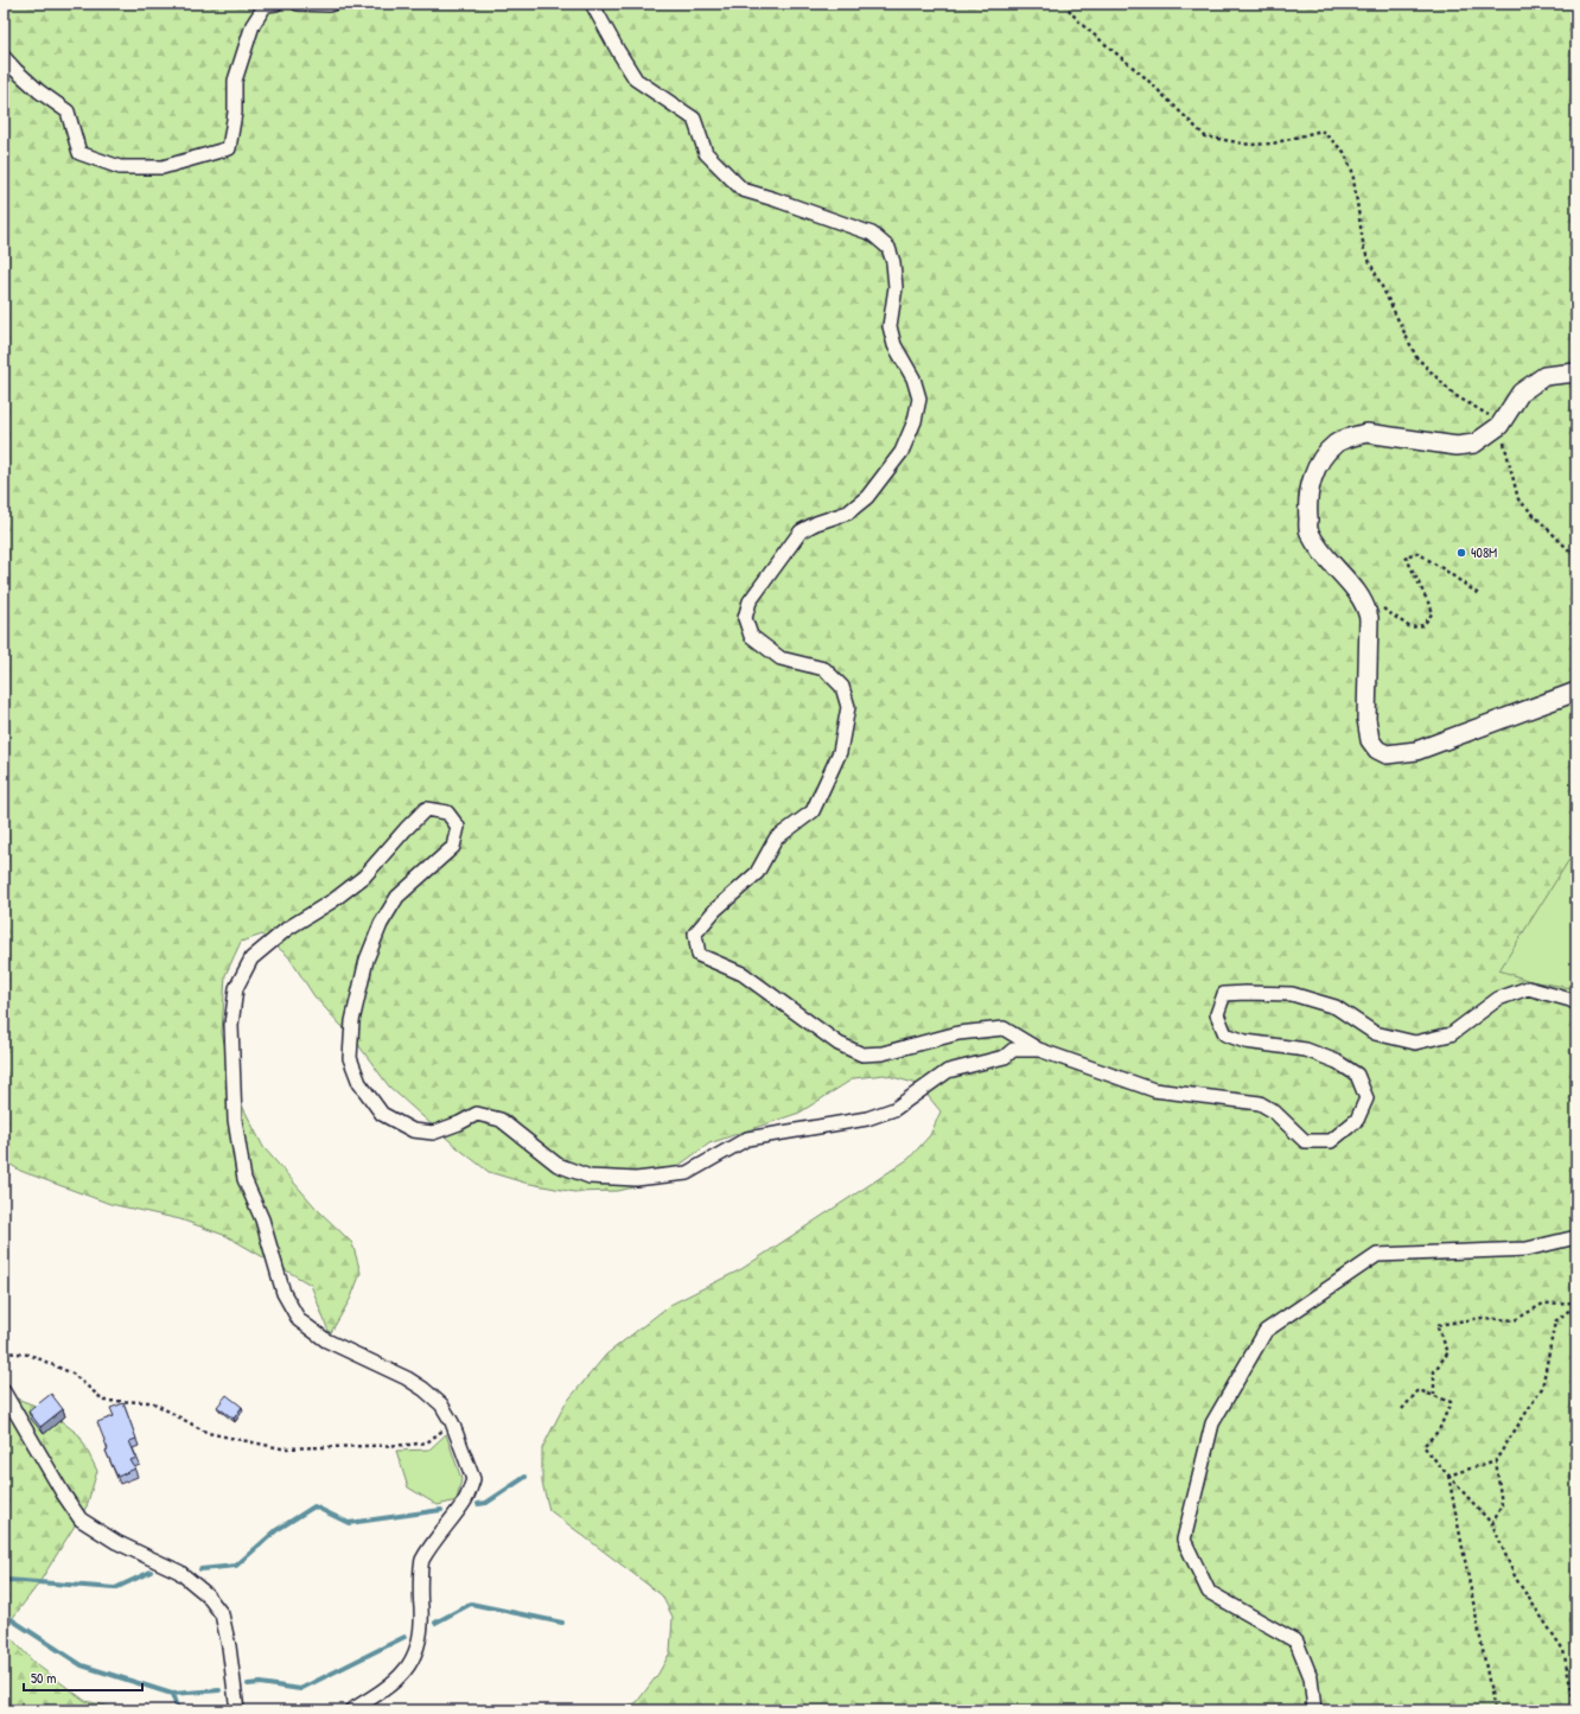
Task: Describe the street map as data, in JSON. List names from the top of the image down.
{
  "places": ["408M"],
  "scale_bar": "50 m"
}
